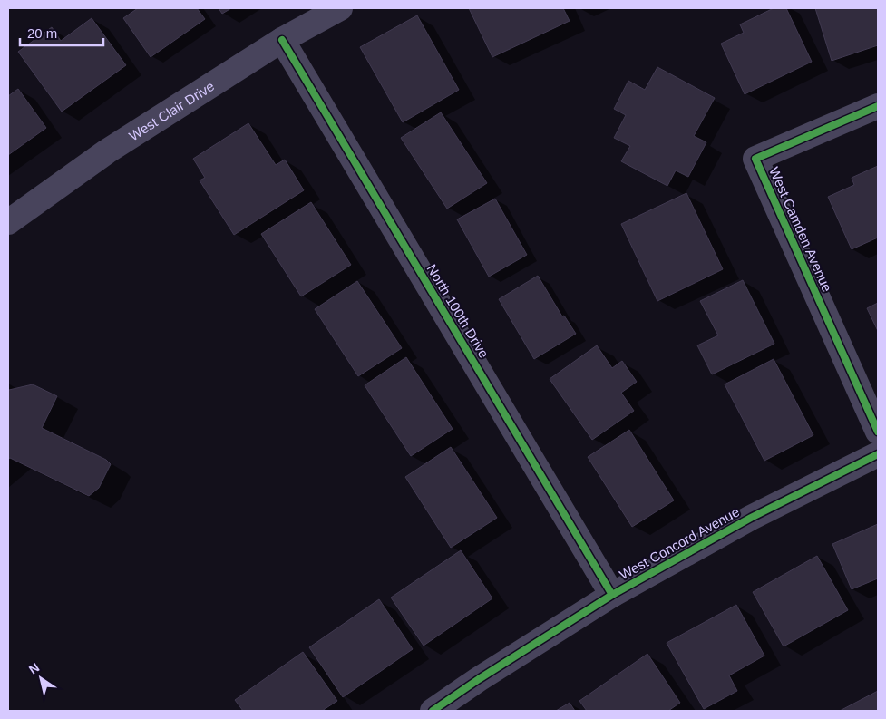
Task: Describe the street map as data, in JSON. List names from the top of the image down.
{
  "streets": {
    "street": [
      "West Clair Drive",
      "West Camden Avenue",
      "North 100th Drive",
      "West Concord Avenue"
    ]
  },
  "crossings": [
    ["West Clair Drive", "North 100th Drive"],
    ["North 100th Drive", "West Concord Avenue"]
  ],
  "scale_bar": "20 m",
  "north": "top left"
}
